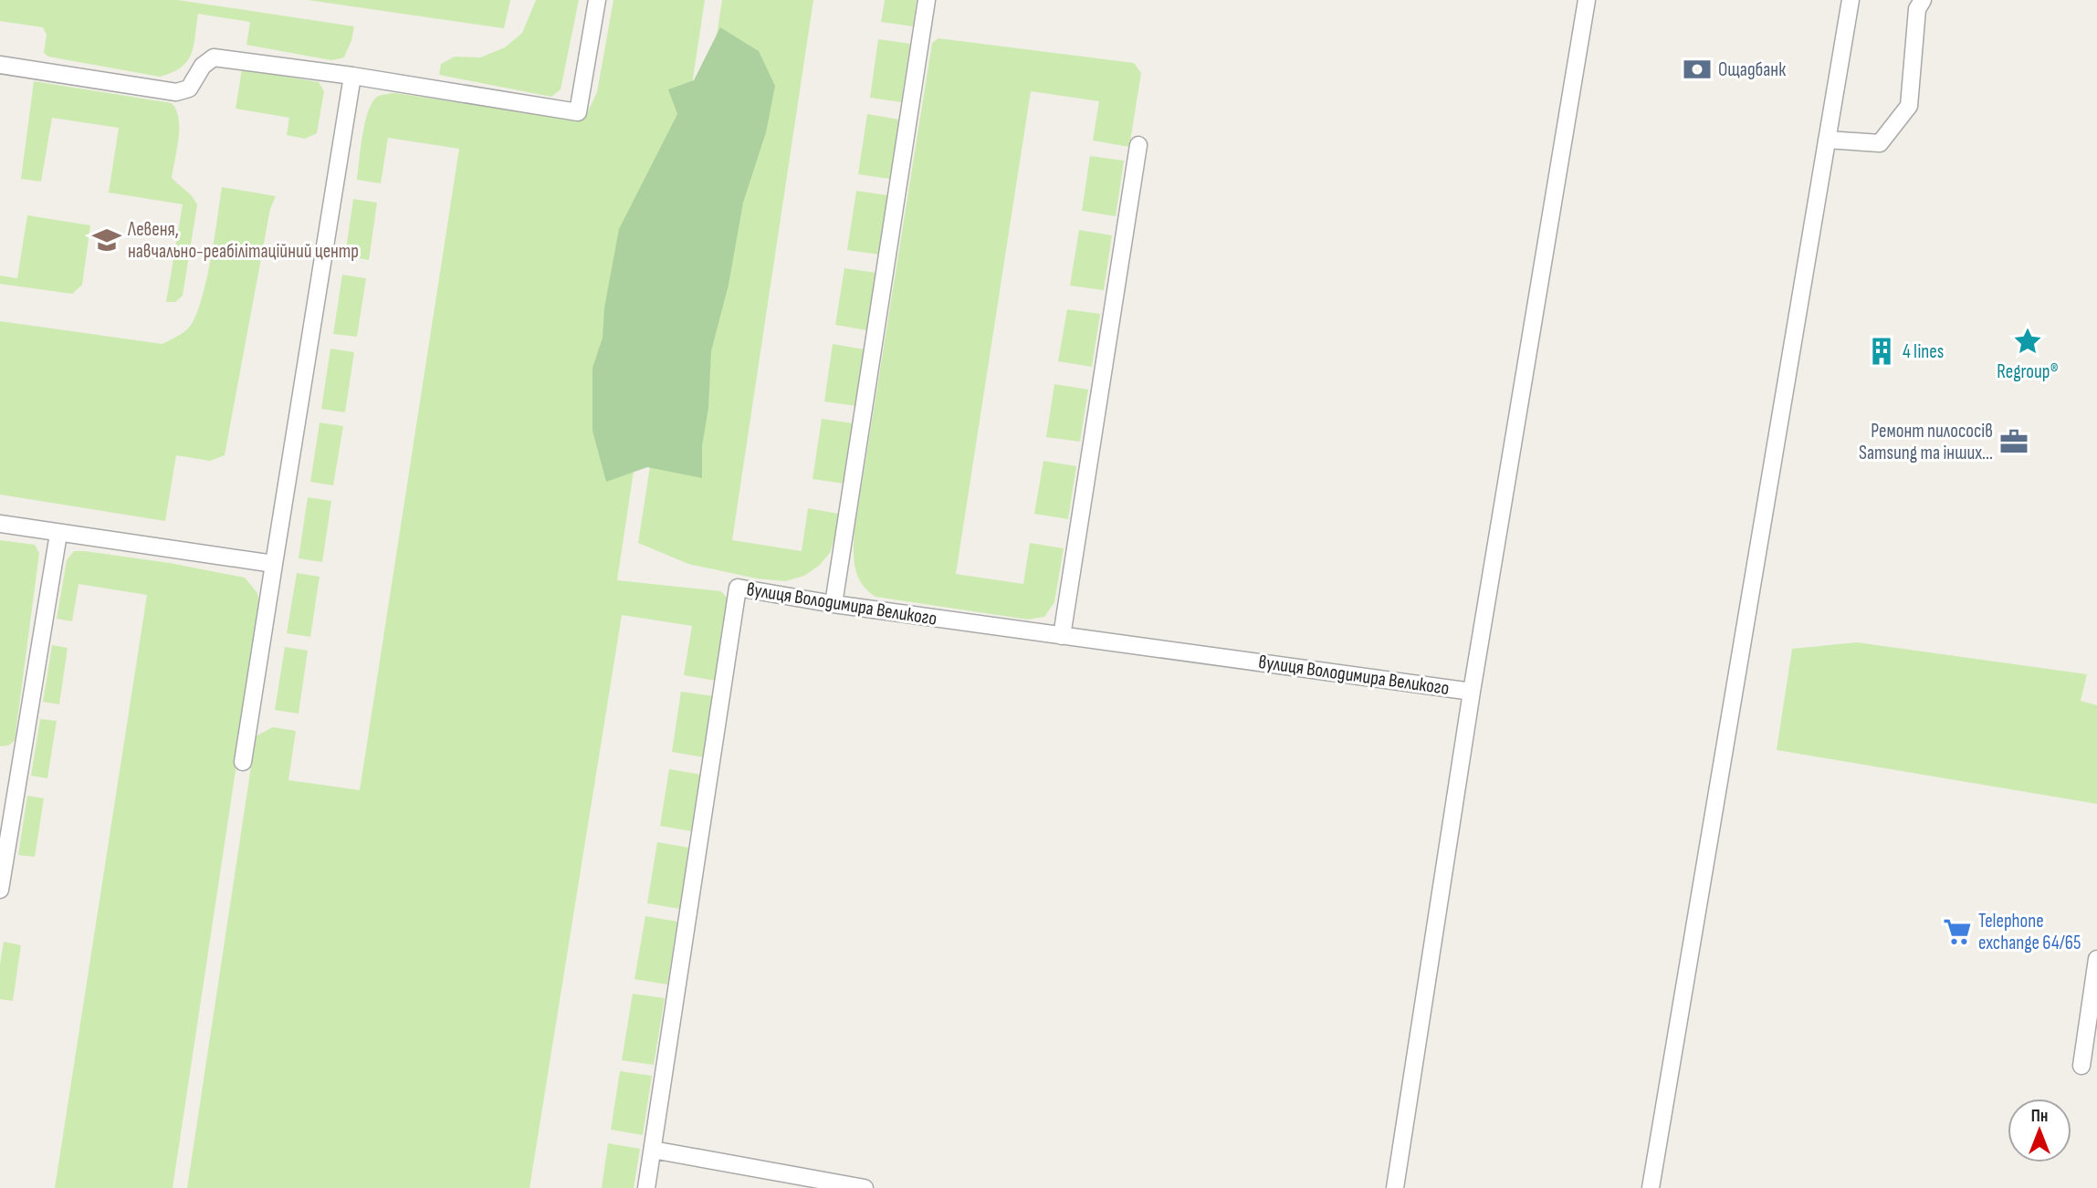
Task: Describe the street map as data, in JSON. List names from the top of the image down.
{
  "streets": {
    "lane": ["вулиця Володимира Великого"]
  },
  "places": {
    "bank": ["Ощадбанк"],
    "school or university": ["Левеня, навчально-реабілітаційний центр"],
    "place": ["Regroup®"],
    "building": ["4 lines"],
    "office": ["Ремонт пилососів Samsung та інших..."],
    "supermarket": ["Telephone exchange 64/65"]
  },
  "north": "top"
}
